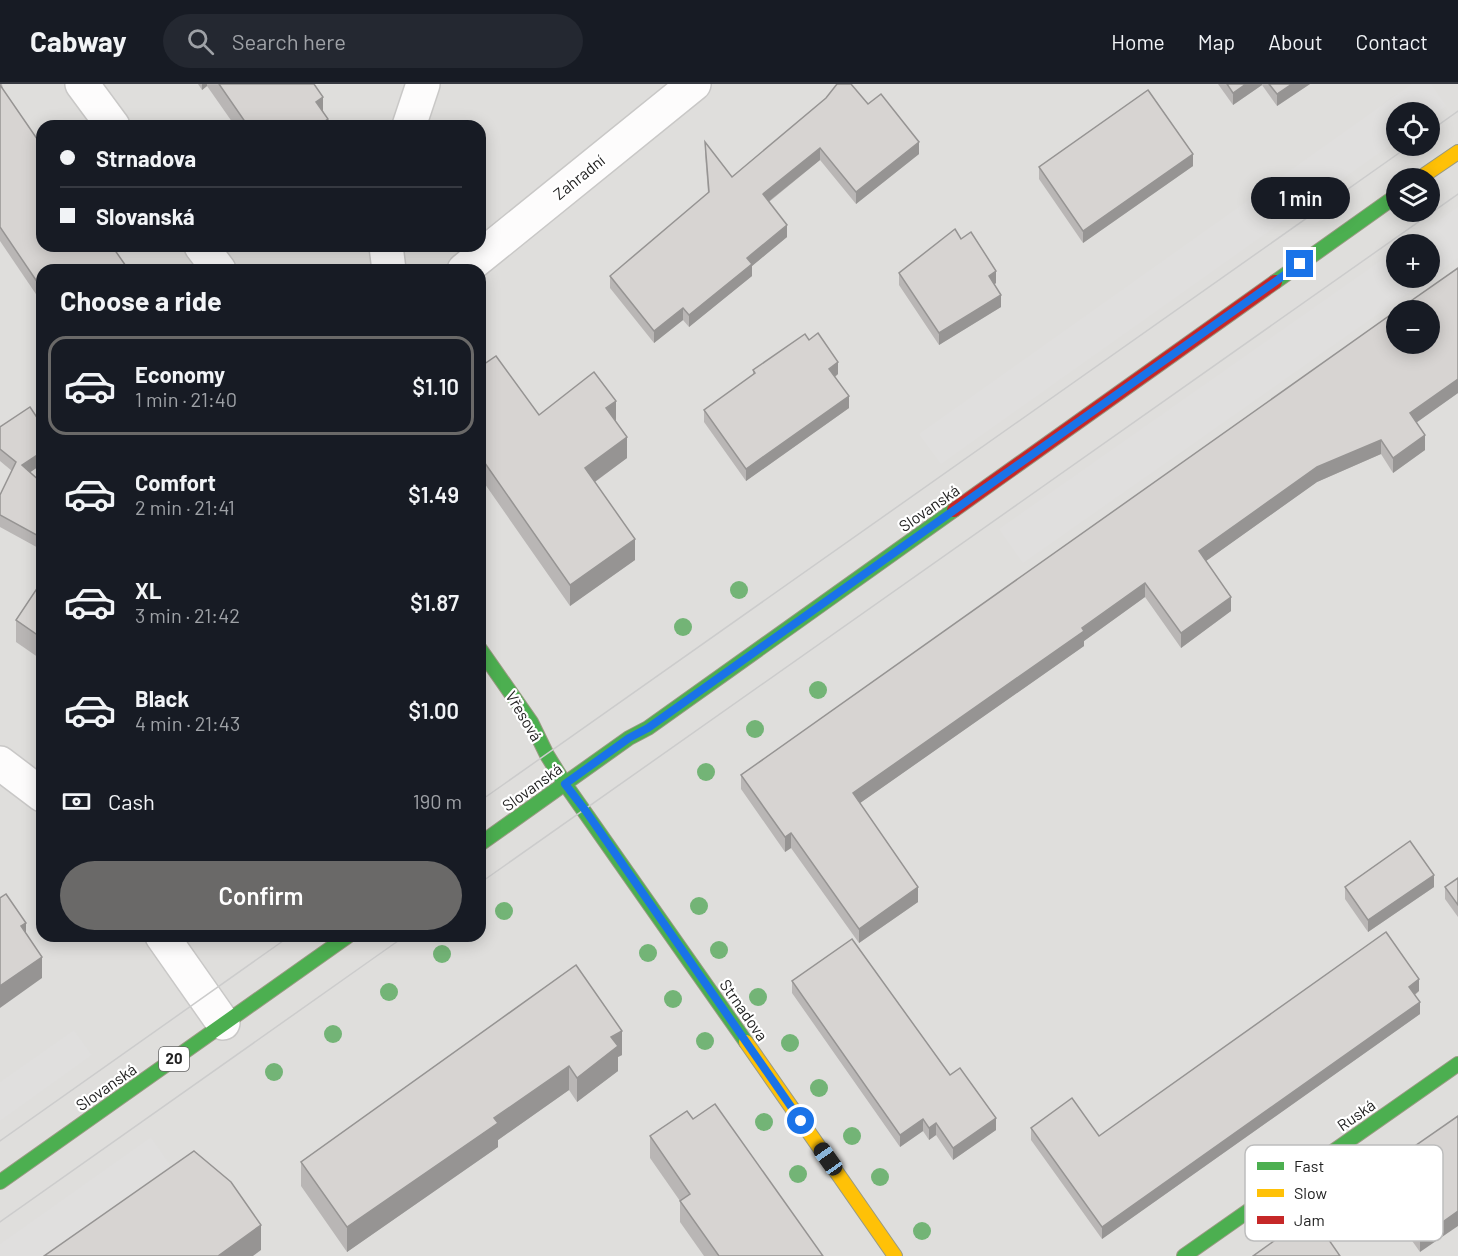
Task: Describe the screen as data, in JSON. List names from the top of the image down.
{
  "streets": {
    "main road": [
      "Slovanská",
      "Vřesová",
      "Strnadova",
      "20",
      "Ruská"
    ],
    "street": ["Zahradní"]
  },
  "crossings": [
    ["Slovanská", "Vřesová"],
    ["Slovanská", "Strnadova"],
    ["Vřesová", "Strnadova"]
  ],
  "legend": ["Fast", "Slow", "Jam"],
  "page": {
    "header": "Cabway",
    "search": "Search here",
    "nav": [
      "Home",
      "Map",
      "About",
      "Contact"
    ],
    "map_buttons": ["+", "−"],
    "banner": ["Strnadova", "Slovanská"],
    "bubble": "1 min",
    "heading": "Choose a ride",
    "list": [
      {
        "name": "Economy",
        "note": "1 min · 21:40",
        "value": "$1.10"
      },
      {
        "name": "Comfort",
        "note": "2 min · 21:41",
        "value": "$1.49"
      },
      {
        "name": "XL",
        "note": "3 min · 21:42",
        "value": "$1.87"
      },
      {
        "name": "Black",
        "note": "4 min · 21:43",
        "value": "$1.00"
      }
    ],
    "pay": ["Cash", "190 m"],
    "buttons": "Confirm"
  }
}
